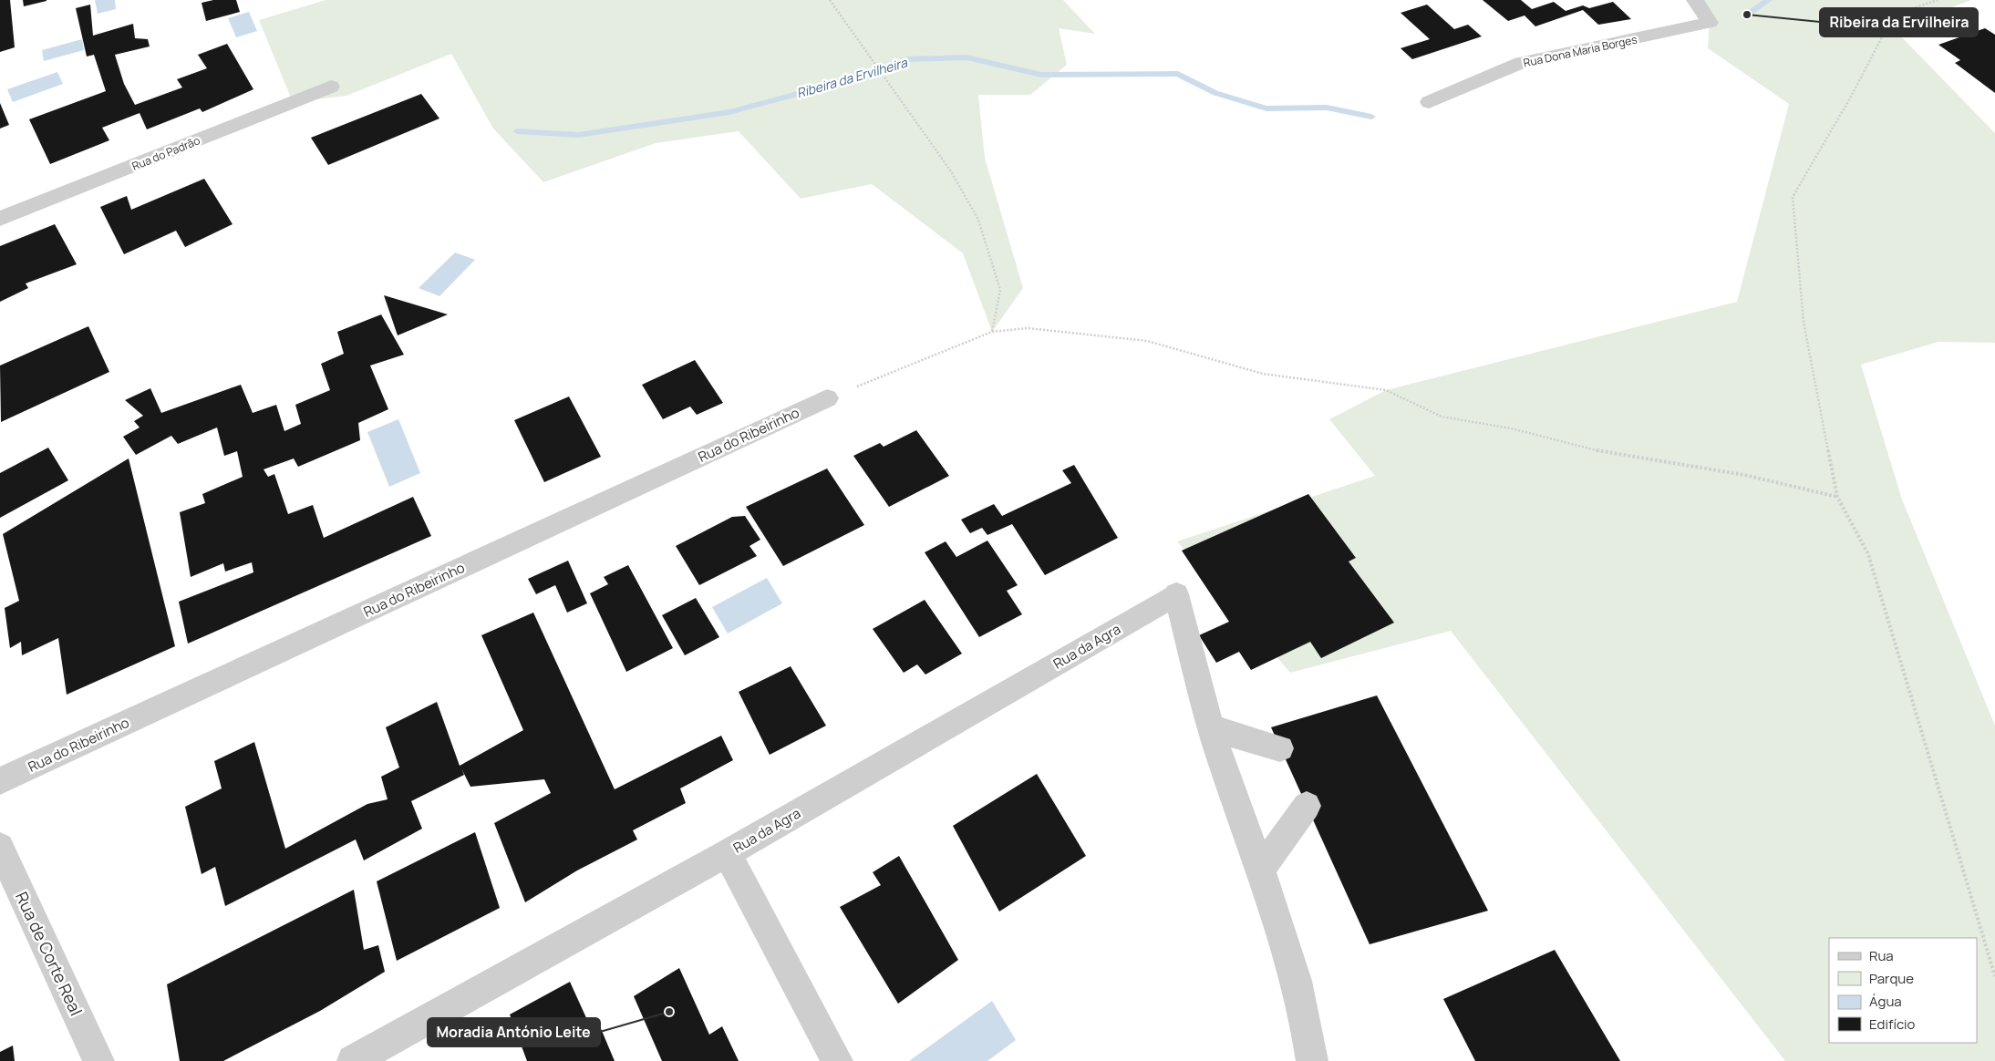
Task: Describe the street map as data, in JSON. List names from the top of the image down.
{
  "streets": {
    "street": [
      "Rua Dona Maria Borges",
      "Rua do Padrão",
      "Rua do Ribeirinho",
      "Rua da Agra",
      "Rua de Corte Real"
    ]
  },
  "water": ["Ribeira da Ervilheira"],
  "places": ["Ribeira da Ervilheira", "Moradia António Leite"],
  "legend": [
    "Rua",
    "Parque",
    "Água",
    "Edifício"
  ]
}
